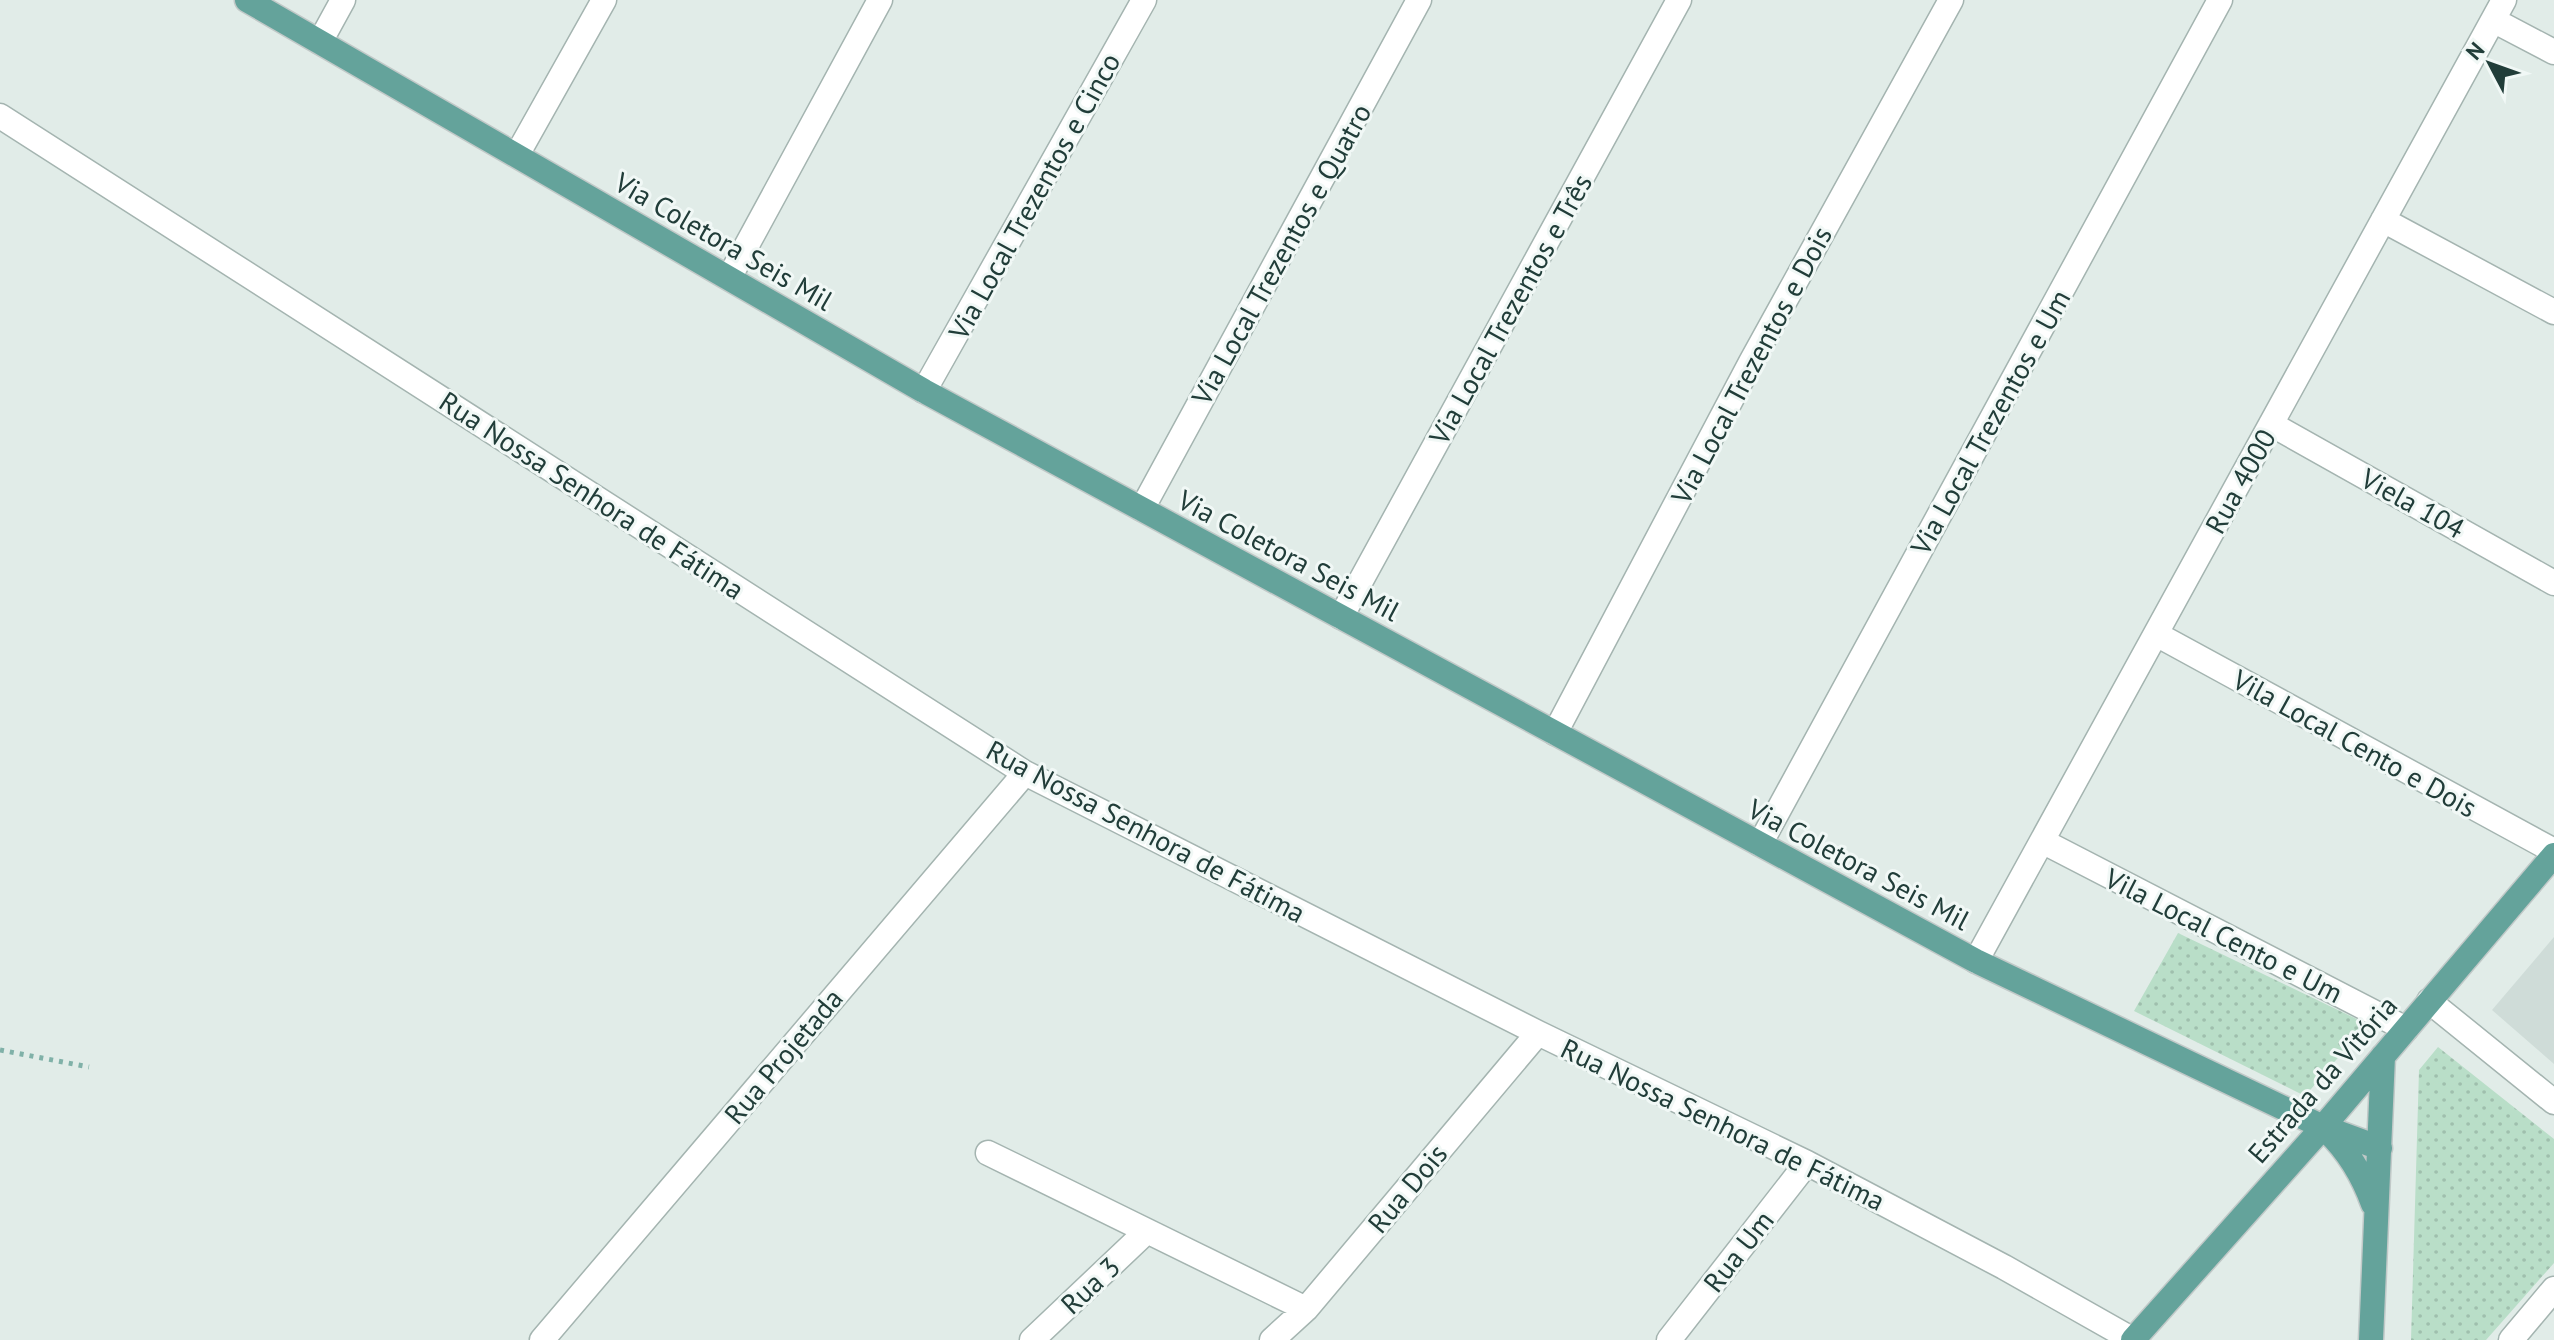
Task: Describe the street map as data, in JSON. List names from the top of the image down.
{
  "streets": {
    "main road": ["Via Coletora Seis Mil", "Estrada da Vitória"],
    "street": [
      "Via Local Trezentos e Cinco",
      "Via Local Trezentos e Quatro",
      "Via Local Trezentos e Três",
      "Via Local Trezentos e Dois",
      "Via Local Trezentos e Um",
      "Rua 4000",
      "Rua Nossa Senhora de Fátima",
      "Viela 104",
      "Vila Local Cento e Dois",
      "Vila Local Cento e Um",
      "Rua Projetada",
      "Rua Dois",
      "Rua Um",
      "Rua 3"
    ]
  },
  "crossings": [
    ["Via Local Trezentos e Cinco", "Via Coletora Seis Mil"],
    ["Via Coletora Seis Mil", "Via Local Trezentos e Quatro"],
    ["Via Coletora Seis Mil", "Via Local Trezentos e Três"],
    ["Via Coletora Seis Mil", "Via Local Trezentos e Dois"],
    ["Via Coletora Seis Mil", "Via Local Trezentos e Um"],
    ["Via Coletora Seis Mil", "Rua 4000"],
    ["Via Coletora Seis Mil", "Estrada da Vitória"],
    ["Rua 4000", "Viela 104"],
    ["Rua 4000", "Vila Local Cento e Dois"],
    ["Rua 4000", "Vila Local Cento e Um"],
    ["Rua Nossa Senhora de Fátima", "Rua Projetada"],
    ["Rua Nossa Senhora de Fátima", "Estrada da Vitória"],
    ["Rua Nossa Senhora de Fátima", "Rua Dois"],
    ["Rua Nossa Senhora de Fátima", "Rua Um"],
    ["Vila Local Cento e Dois", "Estrada da Vitória"],
    ["Vila Local Cento e Um", "Estrada da Vitória"]
  ],
  "north": "top left"
}
